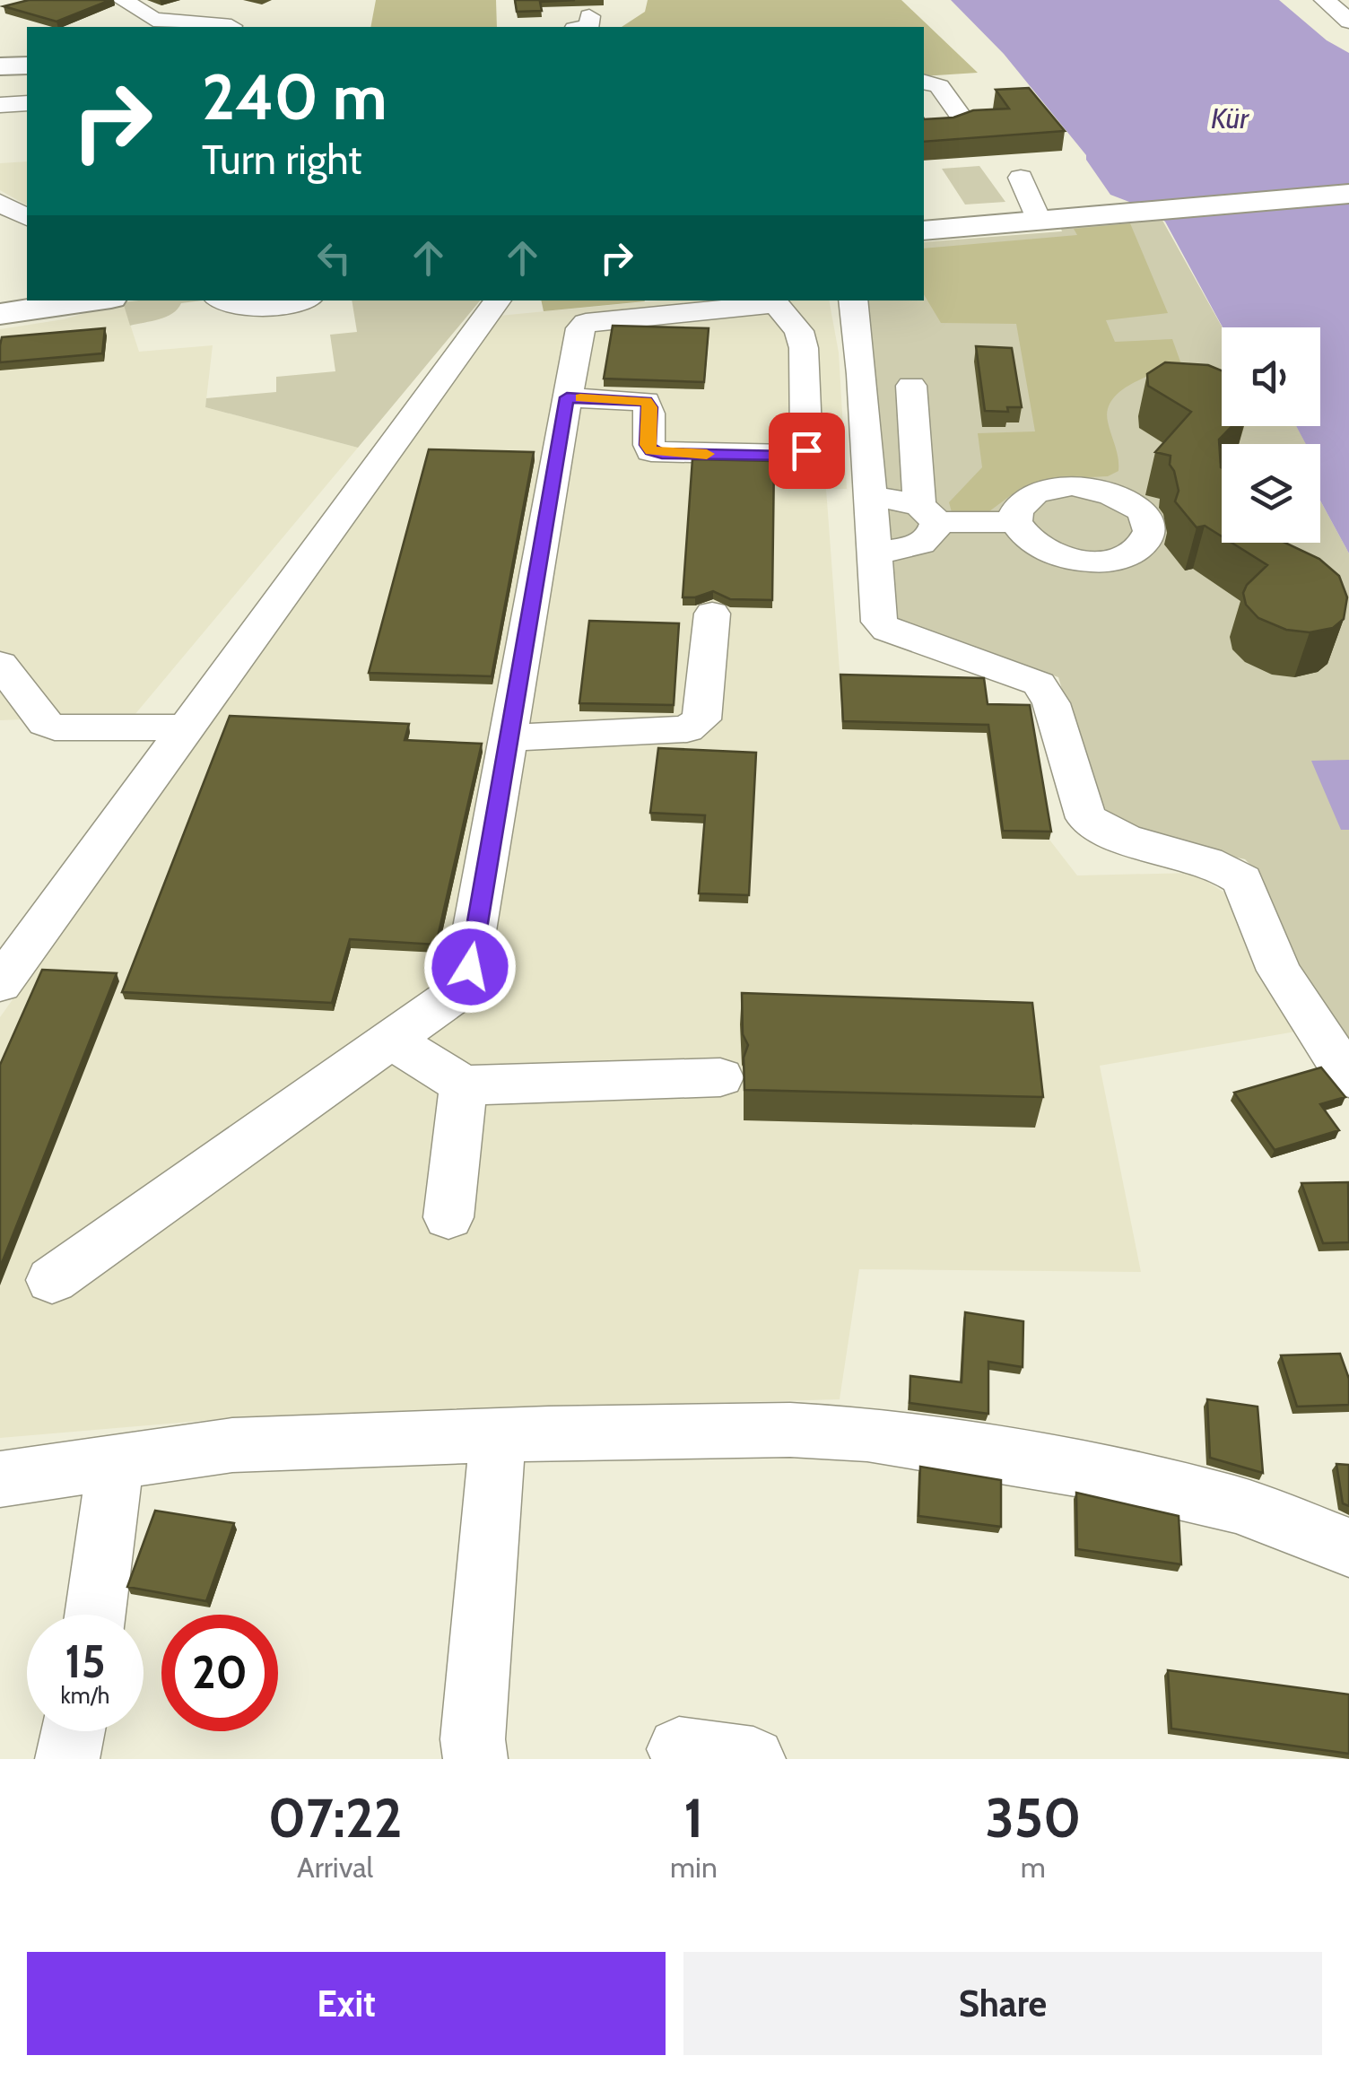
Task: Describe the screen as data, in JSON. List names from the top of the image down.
{
  "water": ["Kür"],
  "page": {
    "turn": ["240 m", "Turn right"],
    "speed": "15 km/h",
    "limit": "20",
    "eta": [
      "07:22",
      "Arrival",
      "1",
      "min",
      "350",
      "m"
    ],
    "buttons": ["Exit", "Share"]
  }
}
